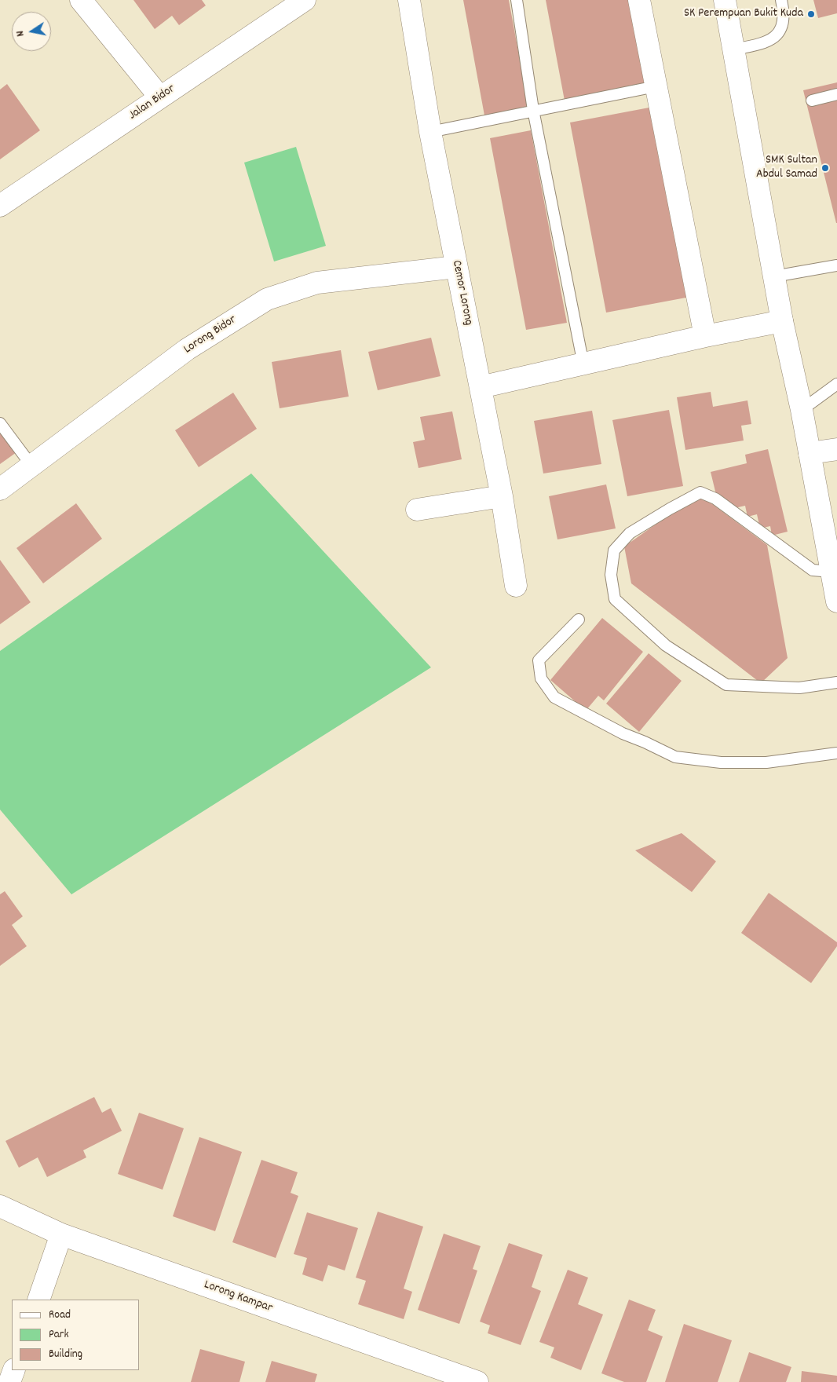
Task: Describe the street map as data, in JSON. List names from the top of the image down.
{
  "streets": {
    "street": [
      "Jalan Bidor",
      "Cemor Lorong",
      "Lorong Bidor",
      "Lorong Kampar"
    ]
  },
  "crossings": [
    ["Cemor Lorong", "Lorong Bidor"]
  ],
  "places": ["SK Perempuan Bukit Kuda", "SMK Sultan Abdul Samad"],
  "legend": ["Road", "Park", "Building"],
  "north": "left"
}
